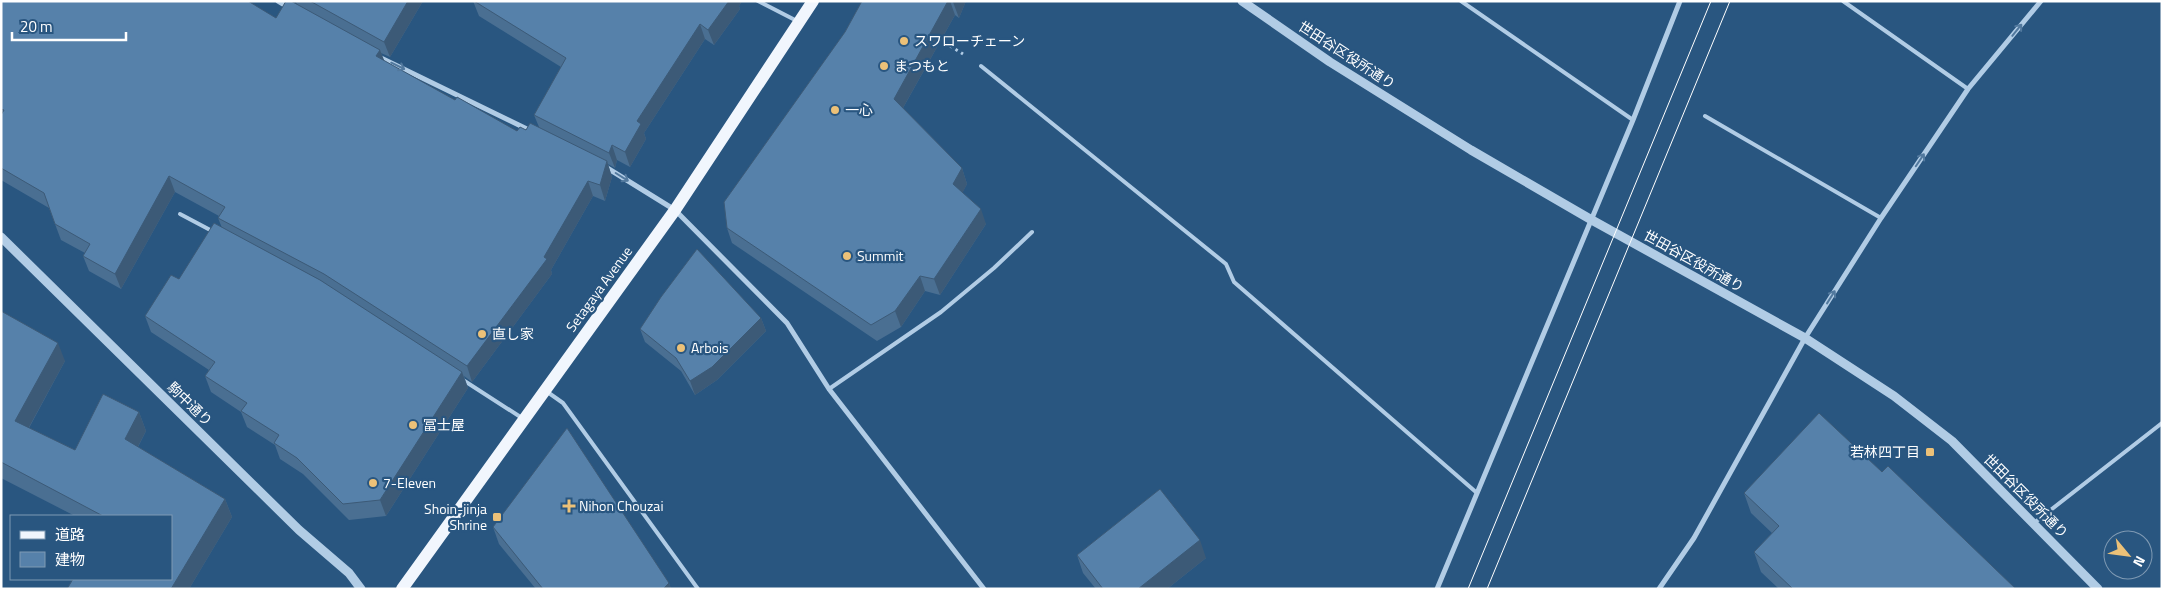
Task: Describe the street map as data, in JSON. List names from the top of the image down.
{
  "streets": {
    "main road": ["Setagaya Avenue"],
    "street": ["世田谷区役所通り", "駒中通り"]
  },
  "places": {
    "other": [
      "スワローチェーン",
      "まつもと",
      "一心",
      "Summit",
      "直し家",
      "Arbois",
      "冨士屋",
      "7-Eleven"
    ],
    "transit": ["若林四丁目", "Shoin-jinja Shrine"],
    "health": ["Nihon Chouzai"]
  },
  "legend": ["道路", "建物"],
  "scale_bar": "20 m",
  "north": "bottom right"
}
